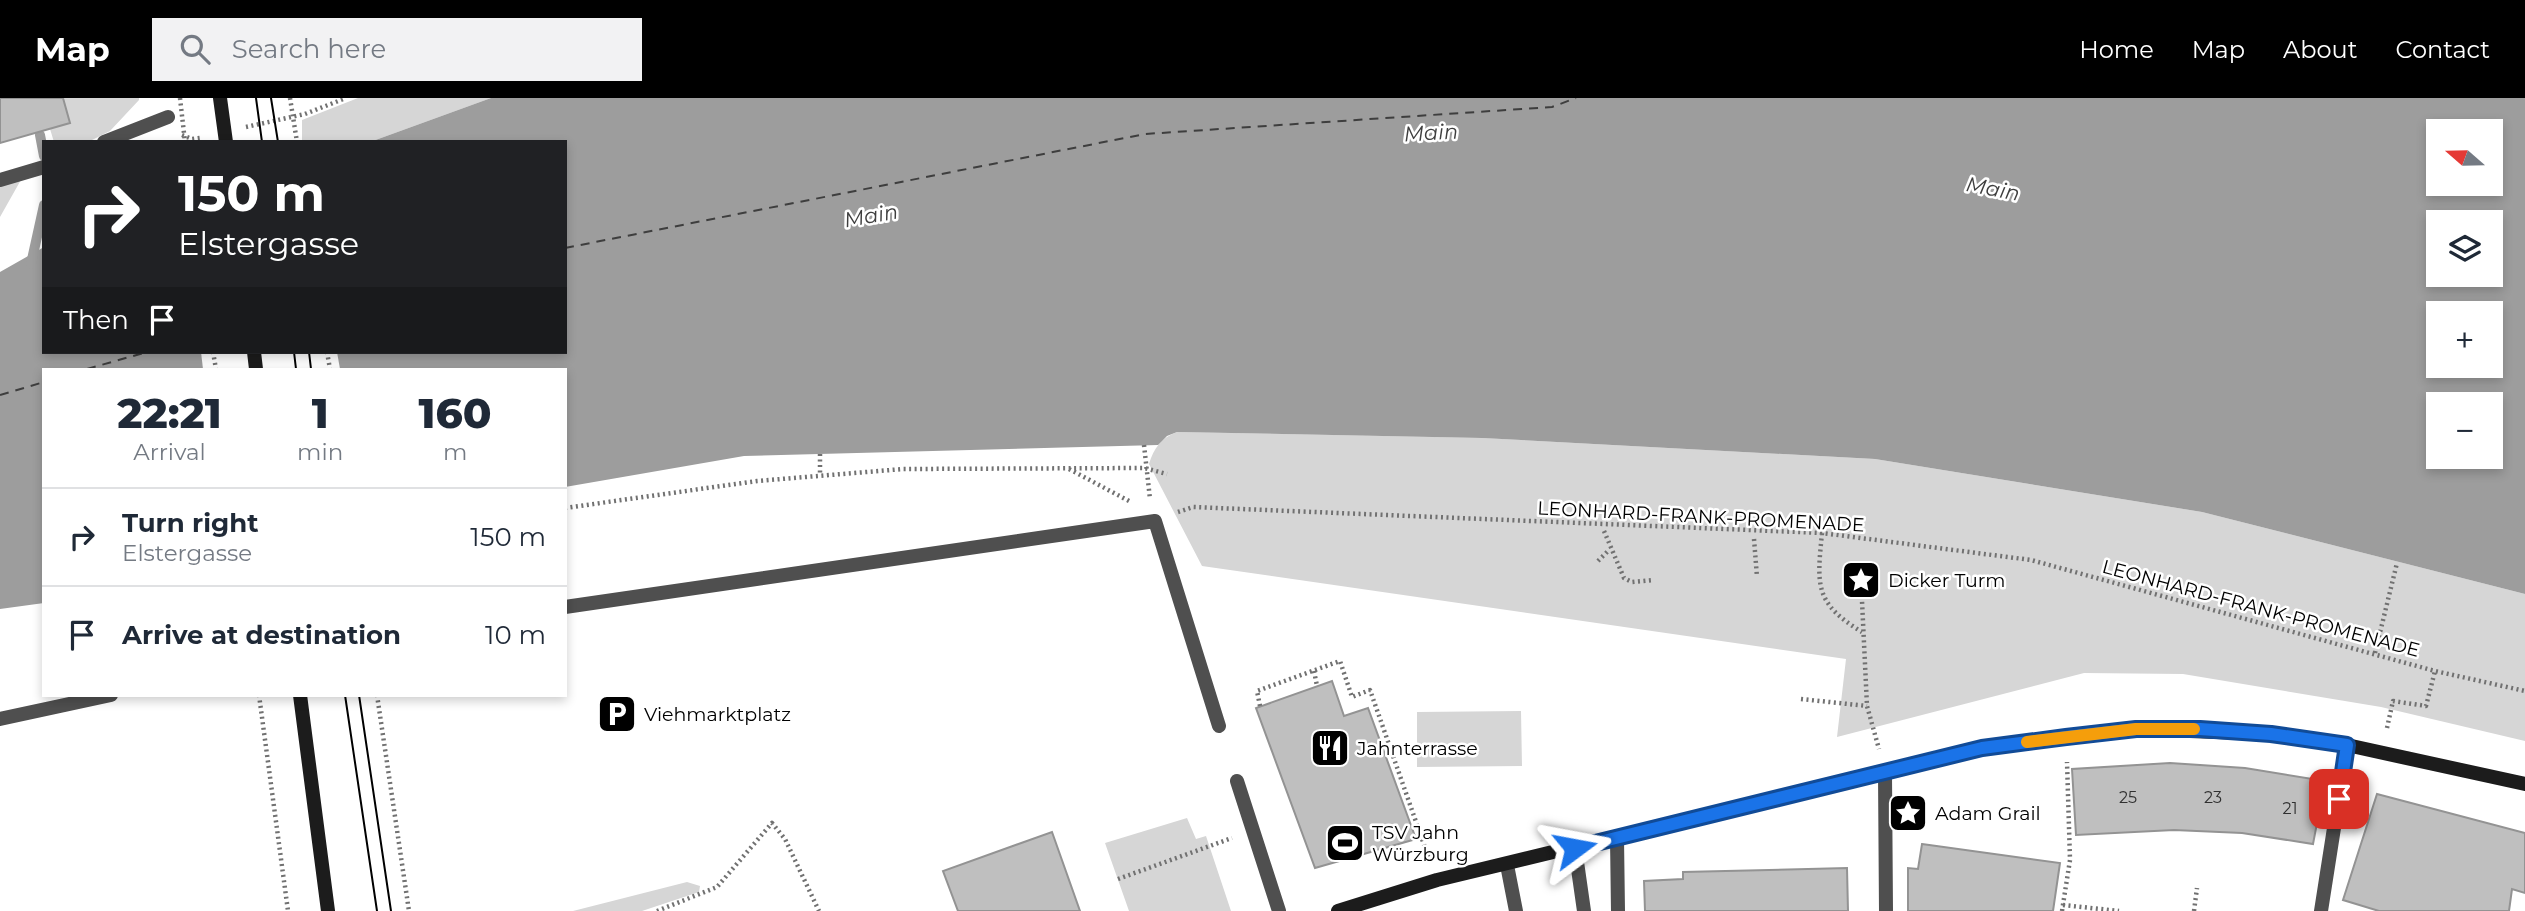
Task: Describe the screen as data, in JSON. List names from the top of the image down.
{
  "streets": {
    "path": ["LEONHARD-FRANK-PROMENADE"]
  },
  "water": ["Main"],
  "places": {
    "place": ["Dicker Turm", "Adam Grail"],
    "parking": ["Viehmarktplatz"],
    "restaurant": ["Jahnterrasse"],
    "sports": ["TSV Jahn Würzburg"]
  },
  "house_numbers": ["25", "23", "21"],
  "north": "left",
  "page": {
    "header": "Map",
    "search": "Search here",
    "nav": [
      "Home",
      "Map",
      "About",
      "Contact"
    ],
    "map_buttons": ["+", "−"],
    "turn": ["150 m", "Elstergasse"],
    "then": "Then",
    "eta": [
      "22:21",
      "Arrival",
      "1",
      "min",
      "160",
      "m"
    ],
    "list": [
      {
        "name": "Turn right",
        "note": "Elstergasse",
        "value": "150 m"
      },
      {
        "name": "Arrive at destination",
        "value": "10 m"
      }
    ]
  }
}
